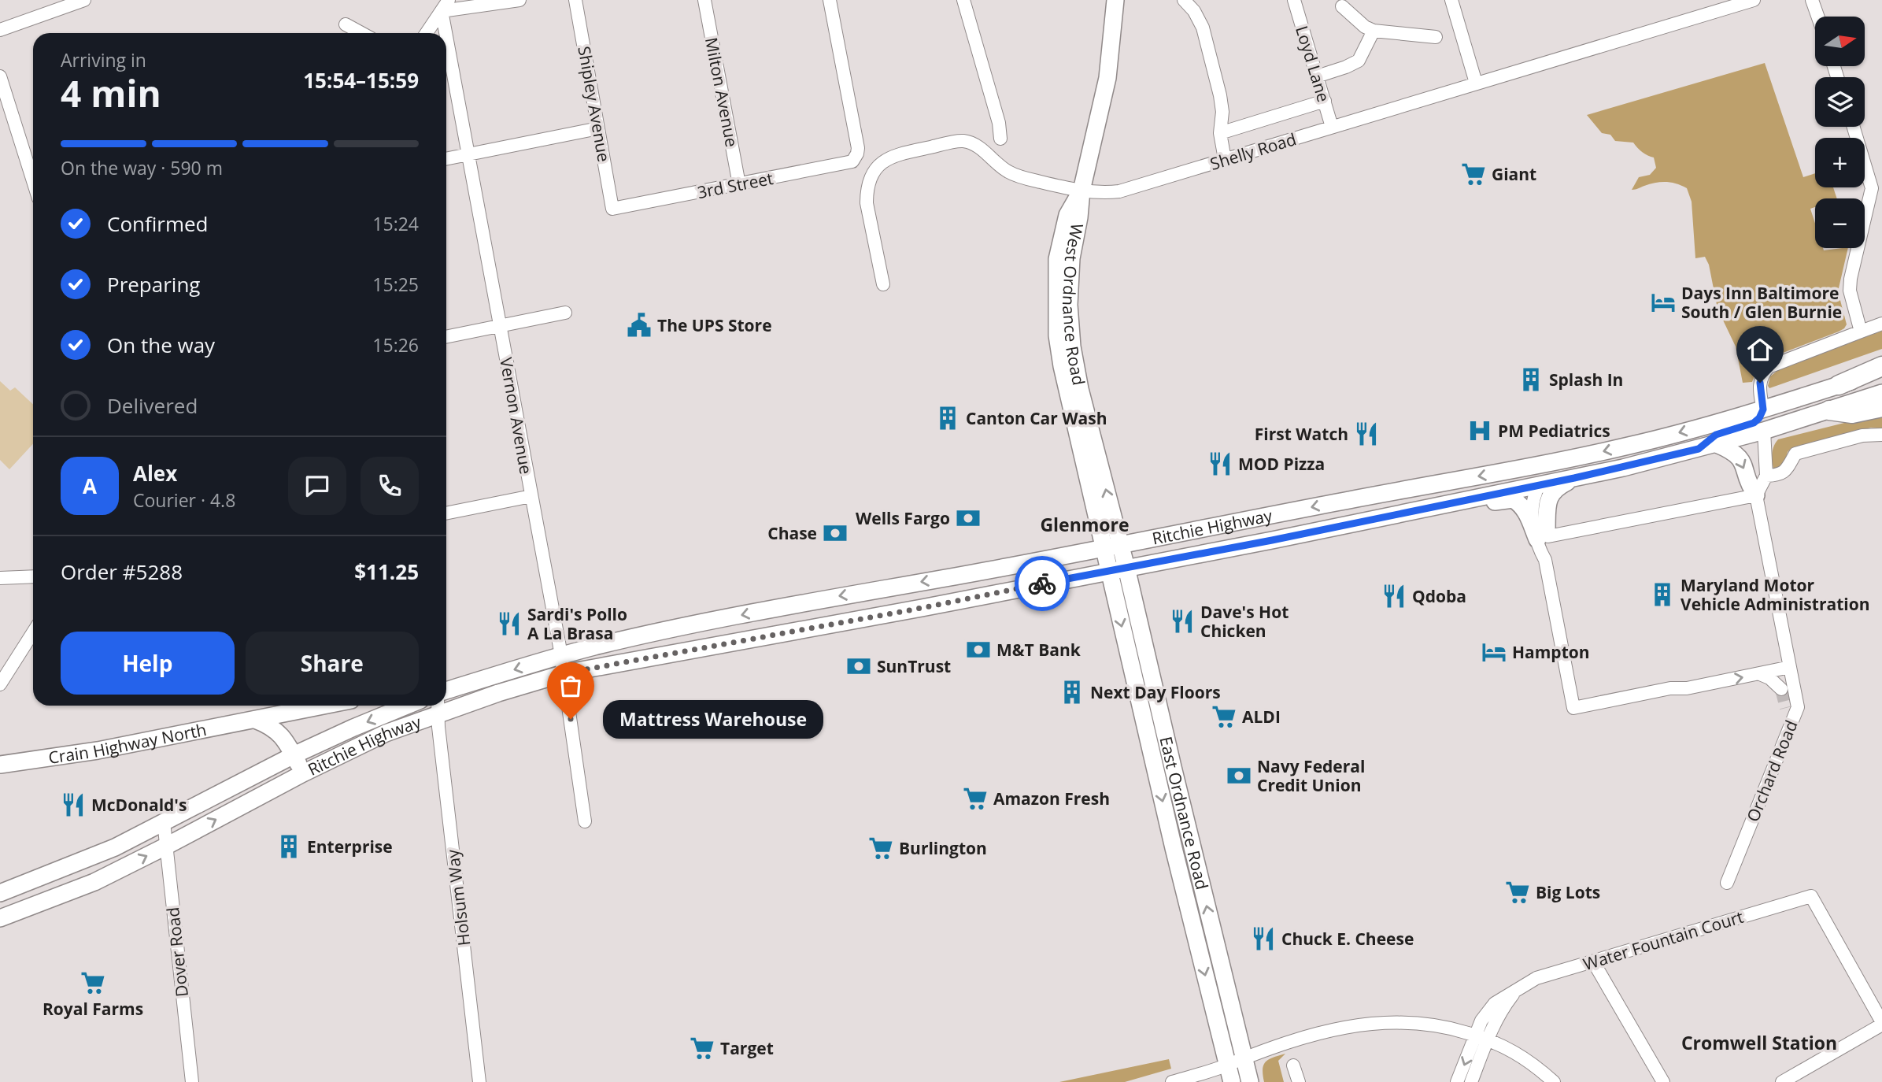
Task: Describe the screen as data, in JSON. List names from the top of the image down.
{
  "streets": {
    "main road": [
      "West Ordnance Road",
      "Ritchie Highway",
      "Crain Highway North",
      "East Ordnance Road"
    ],
    "street": [
      "Loyd Lane",
      "Milton Avenue",
      "Shipley Avenue",
      "Shelly Road",
      "3rd Street",
      "Vernon Avenue",
      "Orchard Road",
      "Holsum Way",
      "Water Fountain Court",
      "Dover Road"
    ]
  },
  "crossings": [
    ["Loyd Lane", "Shelly Road"],
    ["Milton Avenue", "3rd Street"],
    ["Shipley Avenue", "3rd Street"],
    ["Shelly Road", "West Ordnance Road"],
    ["West Ordnance Road", "Ritchie Highway"],
    ["West Ordnance Road", "East Ordnance Road"],
    ["Vernon Avenue", "Ritchie Highway"],
    ["Ritchie Highway", "East Ordnance Road"],
    ["Ritchie Highway", "Holsum Way"],
    ["Ritchie Highway", "Dover Road"]
  ],
  "districts": ["Glenmore", "Cromwell Station"],
  "places": {
    "supermarket": [
      "Giant",
      "ALDI",
      "Amazon Fresh",
      "Burlington",
      "Big Lots",
      "Royal Farms",
      "Target"
    ],
    "hotel": ["Days Inn Baltimore South / Glen Burnie", "Hampton"],
    "public building": ["The UPS Store"],
    "building": [
      "Splash In",
      "Canton Car Wash",
      "Maryland Motor Vehicle Administration",
      "Next Day Floors",
      "Enterprise"
    ],
    "hospital": ["PM Pediatrics"],
    "restaurant": [
      "First Watch",
      "MOD Pizza",
      "Qdoba",
      "Dave's Hot Chicken",
      "Sardi's Pollo A La Brasa",
      "McDonald's",
      "Chuck E. Cheese"
    ],
    "bank": [
      "Wells Fargo",
      "Chase",
      "M&T Bank",
      "SunTrust",
      "Navy Federal Credit Union"
    ],
    "other": ["Mattress Warehouse"]
  },
  "north": "right",
  "page": {
    "map_buttons": ["+", "−"],
    "heading": ["4 min", "Arriving in", "15:54–15:59"],
    "panel": [
      "Alex",
      "Courier · 4.8",
      "Order #5288",
      "$11.25"
    ],
    "bar": "On the way · 590 m",
    "list": [
      ["Confirmed", "15:24"],
      ["Preparing", "15:25"],
      ["On the way", "15:26"],
      "Delivered"
    ],
    "round": "A",
    "buttons": ["Help", "Share"],
    "bubble": "Mattress Warehouse"
  }
}
